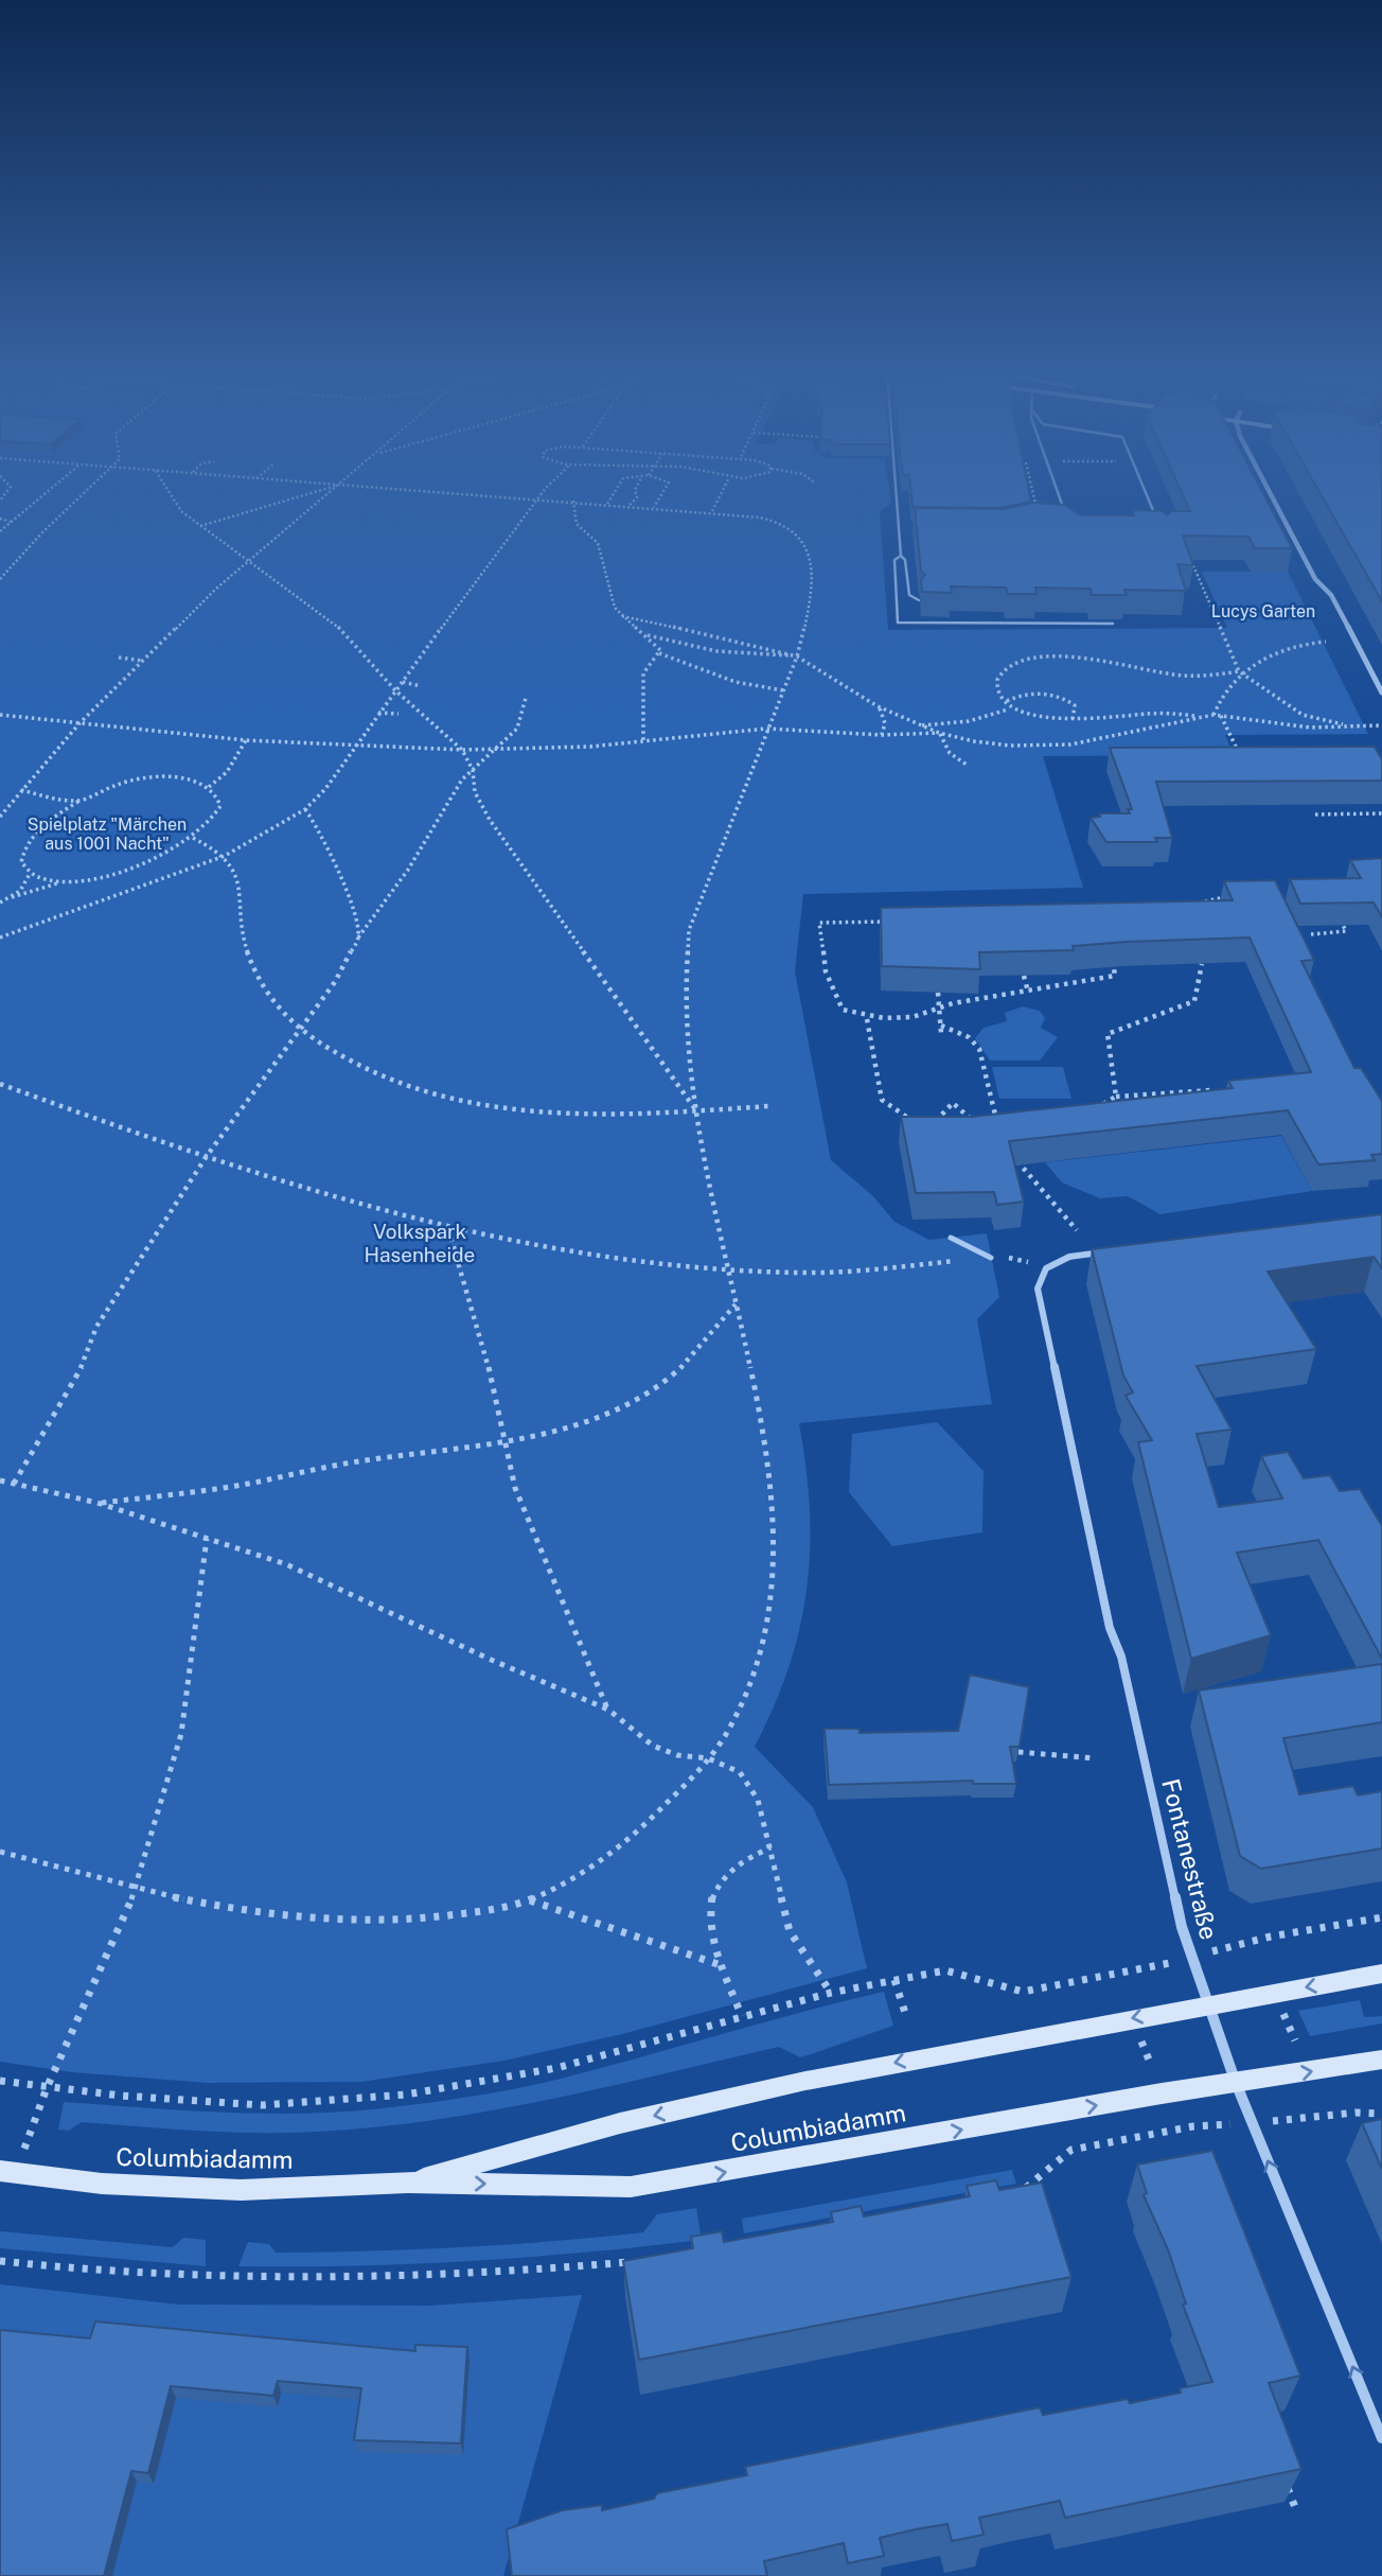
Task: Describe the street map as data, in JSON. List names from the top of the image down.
{
  "streets": {
    "main road": ["Columbiadamm"],
    "street": ["Fontanestraße"]
  },
  "crossings": [
    ["Fontanestraße", "Columbiadamm"]
  ],
  "parks": ["Lucys Garten", "Spielplatz \"Märchen aus 1001 Nacht\"", "Volkspark Hasenheide"]
}
